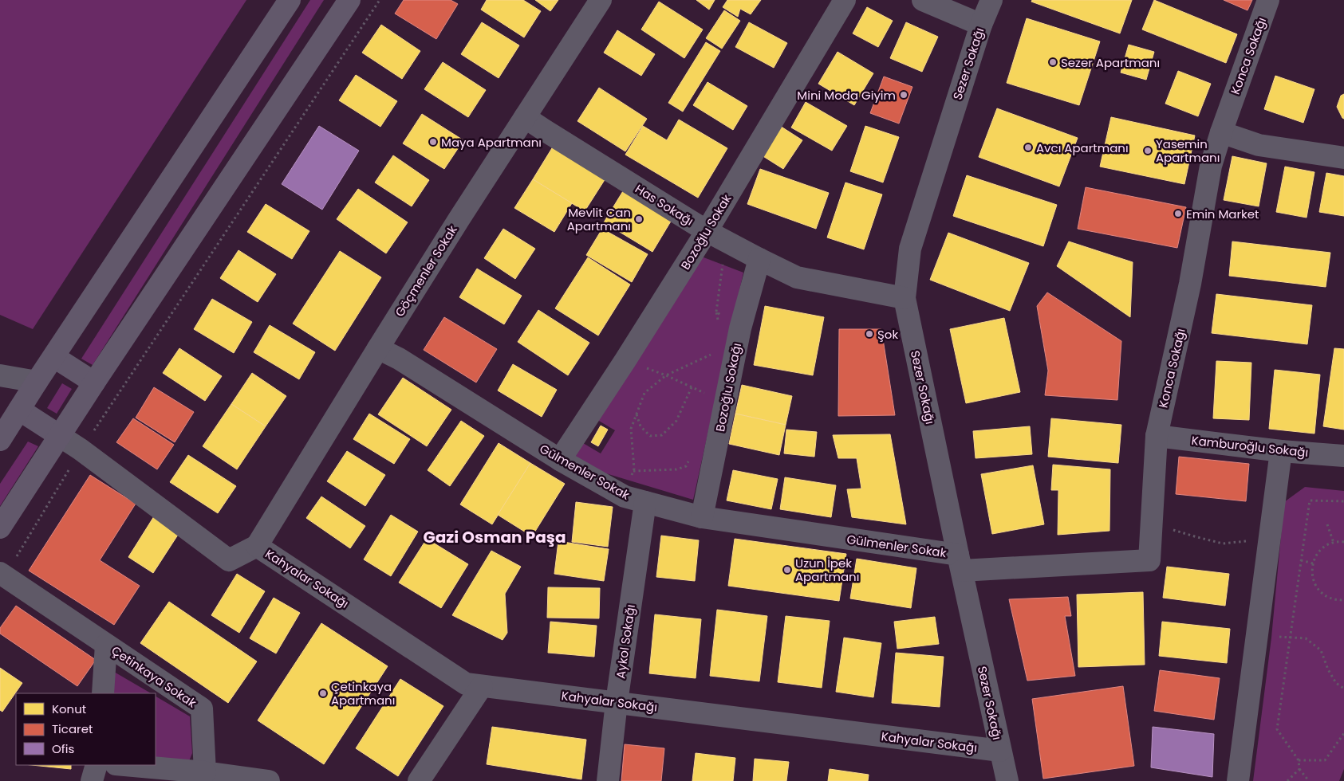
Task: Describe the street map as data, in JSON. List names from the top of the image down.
{
  "streets": {
    "street": [
      "Konca Sokağı",
      "Sezer Sokağı",
      "Has Sokağı",
      "Bozoğlu Sokak",
      "Göçmenler Sokak",
      "Bozoğlu Sokağı",
      "Kamburoğlu Sokağı",
      "Gülmenler Sokak",
      "Kahyalar Sokağı",
      "Aykol Sokağı",
      "Çetinkaya Sokak"
    ]
  },
  "crossings": [
    ["Konca Sokağı", "Sezer Sokağı"],
    ["Konca Sokağı", "Kamburoğlu Sokağı"],
    ["Konca Sokağı", "Gülmenler Sokak"],
    ["Sezer Sokağı", "Has Sokağı"],
    ["Sezer Sokağı", "Gülmenler Sokak"],
    ["Sezer Sokağı", "Kahyalar Sokağı"],
    ["Has Sokağı", "Bozoğlu Sokak"],
    ["Has Sokağı", "Göçmenler Sokak"],
    ["Has Sokağı", "Bozoğlu Sokağı"],
    ["Bozoğlu Sokak", "Gülmenler Sokak"],
    ["Göçmenler Sokak", "Gülmenler Sokak"],
    ["Göçmenler Sokak", "Kahyalar Sokağı"],
    ["Bozoğlu Sokağı", "Gülmenler Sokak"],
    ["Gülmenler Sokak", "Aykol Sokağı"],
    ["Kahyalar Sokağı", "Aykol Sokağı"]
  ],
  "districts": ["Gazi Osman Paşa"],
  "places": [
    "Sezer Apartmanı",
    "Mini Moda Giyim",
    "Maya Apartmanı",
    "Avcı Apartmanı",
    "Yasemin Apartmanı",
    "Emin Market",
    "Mevlit Can Apartmanı",
    "Şok",
    "Uzun İpek Apartmanı",
    "Çetinkaya Apartmanı"
  ],
  "legend": ["Konut", "Ticaret", "Ofis"]
}
